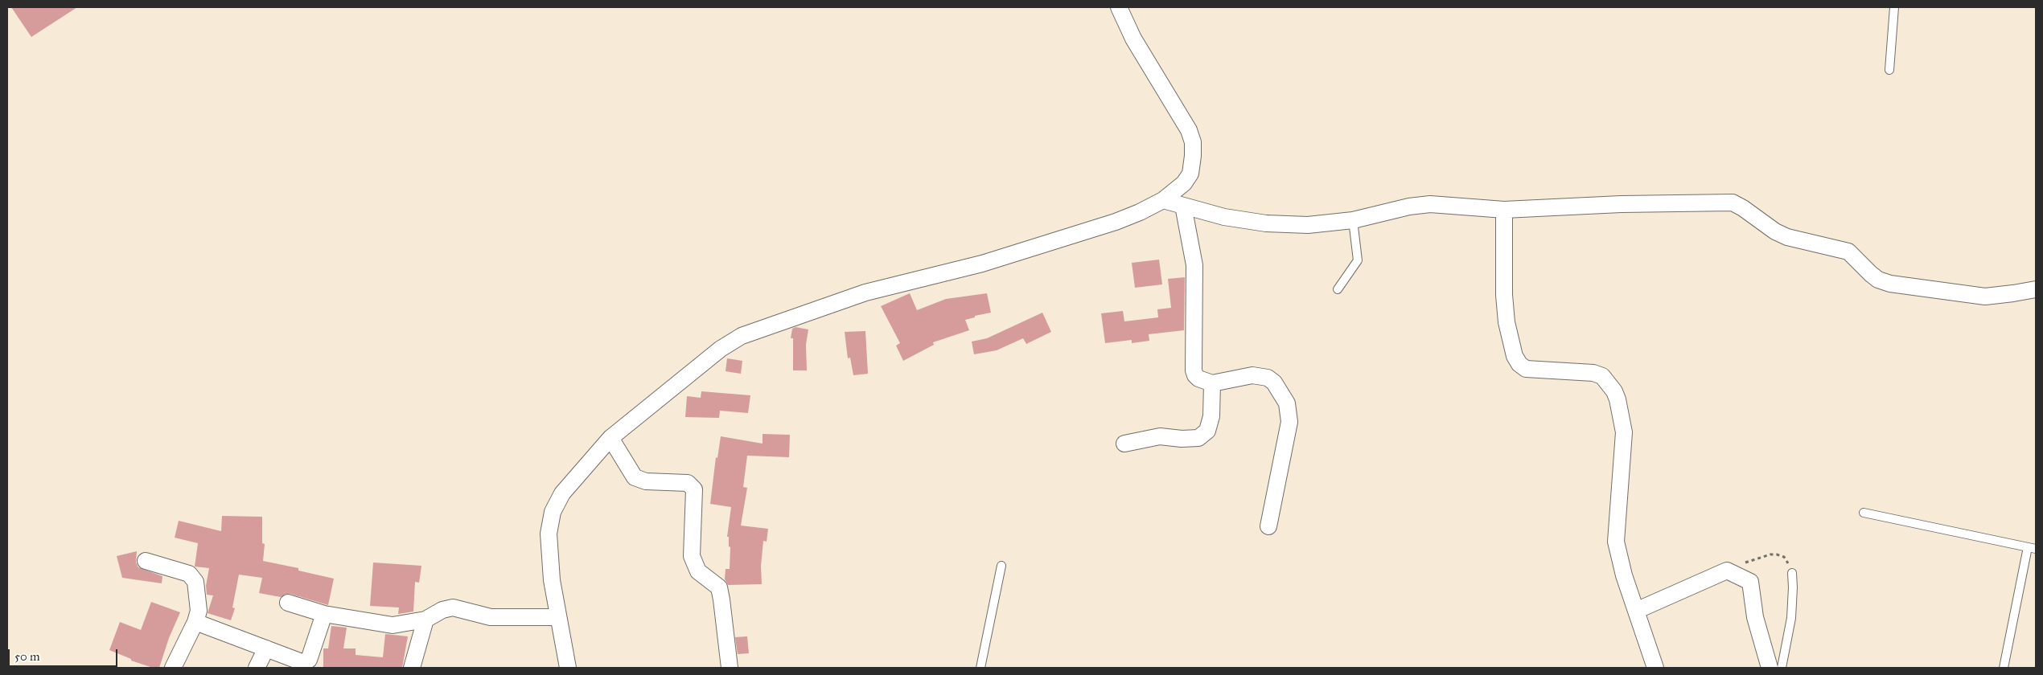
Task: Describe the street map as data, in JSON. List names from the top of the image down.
{
  "scale_bar": "50 m"
}
